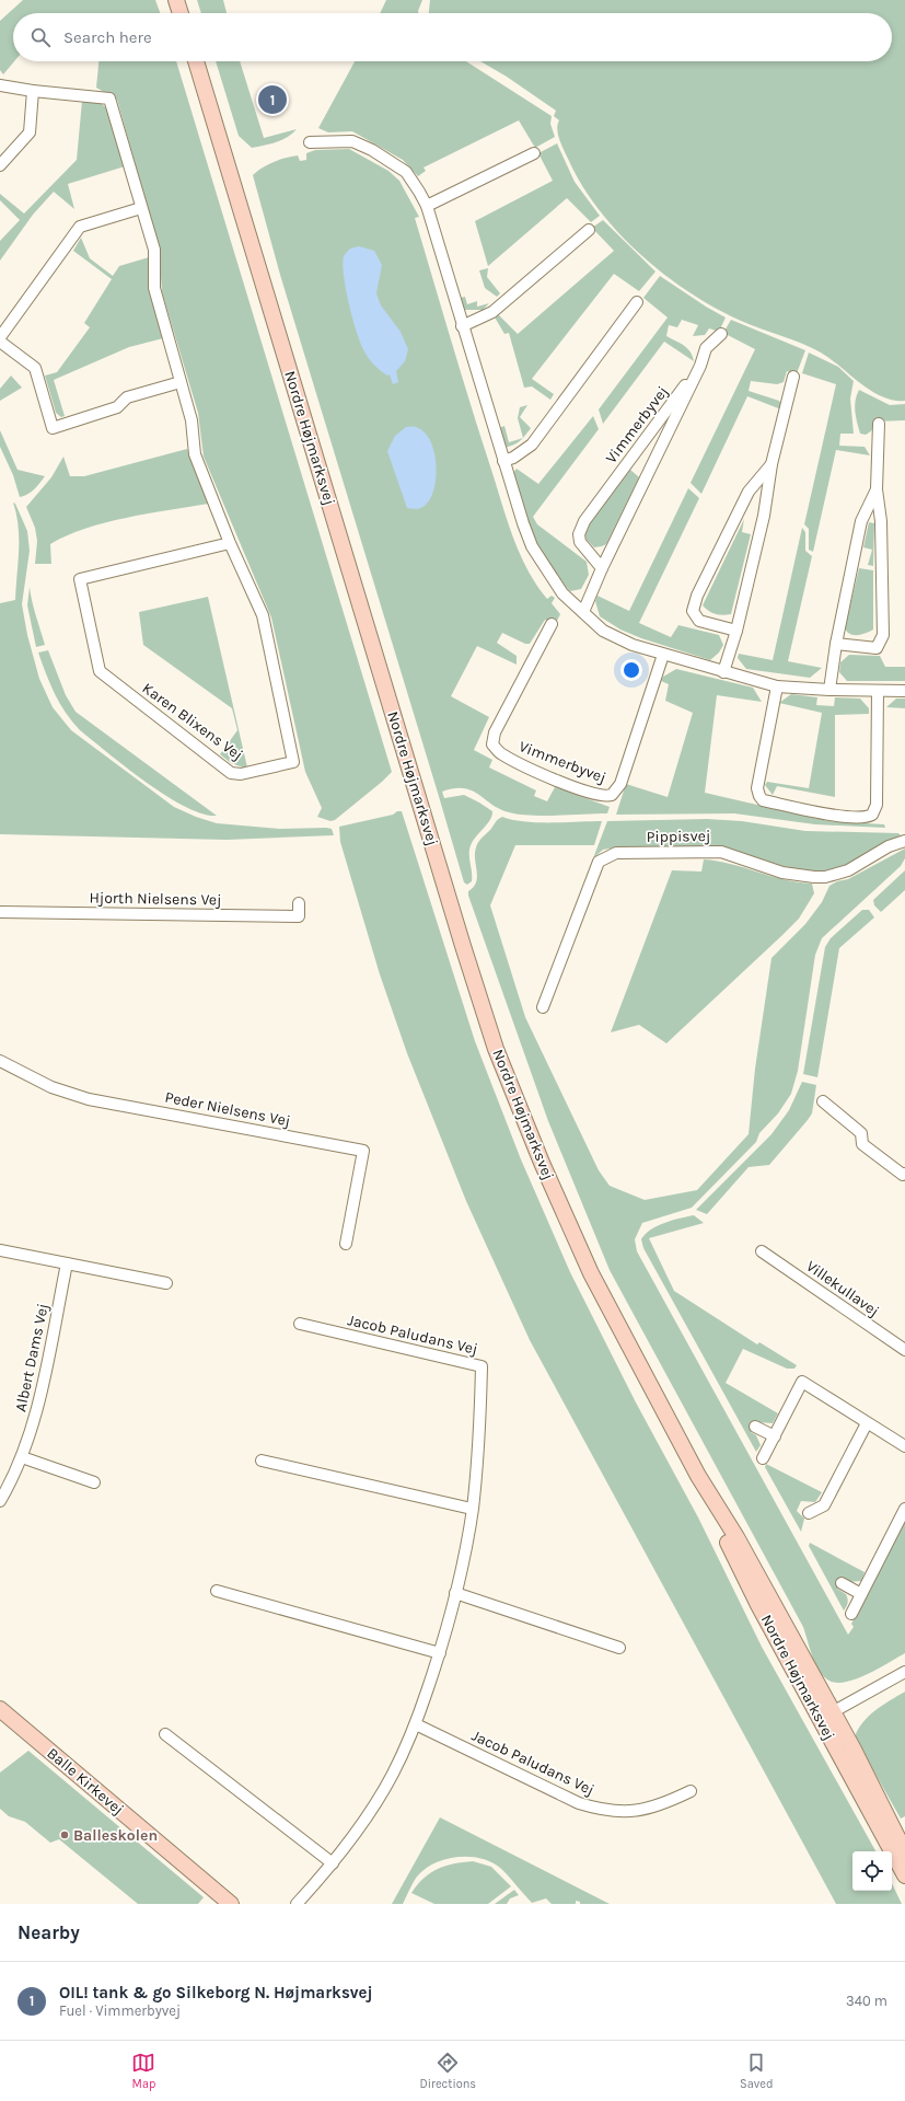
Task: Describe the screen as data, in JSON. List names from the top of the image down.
{
  "streets": {
    "street": [
      "Vimmerbyvej",
      "Nordre Højmarksvej",
      "Karen Blixens Vej",
      "Pippisvej",
      "Hjorth Nielsens Vej",
      "Peder Nielsens Vej",
      "Villekullavej",
      "Jacob Paludans Vej",
      "Albert Dams Vej",
      "Balle Kirkevej"
    ]
  },
  "places": ["Balleskolen"],
  "page": {
    "search": "Search here",
    "pins": "1",
    "heading": "Nearby",
    "list": [
      {
        "mark": "1",
        "name": "OIL! tank & go Silkeborg N. Højmarksvej",
        "note": "Fuel · Vimmerbyvej",
        "value": "340 m"
      }
    ],
    "nav": ["Map", "Directions", "Saved"]
  }
}
